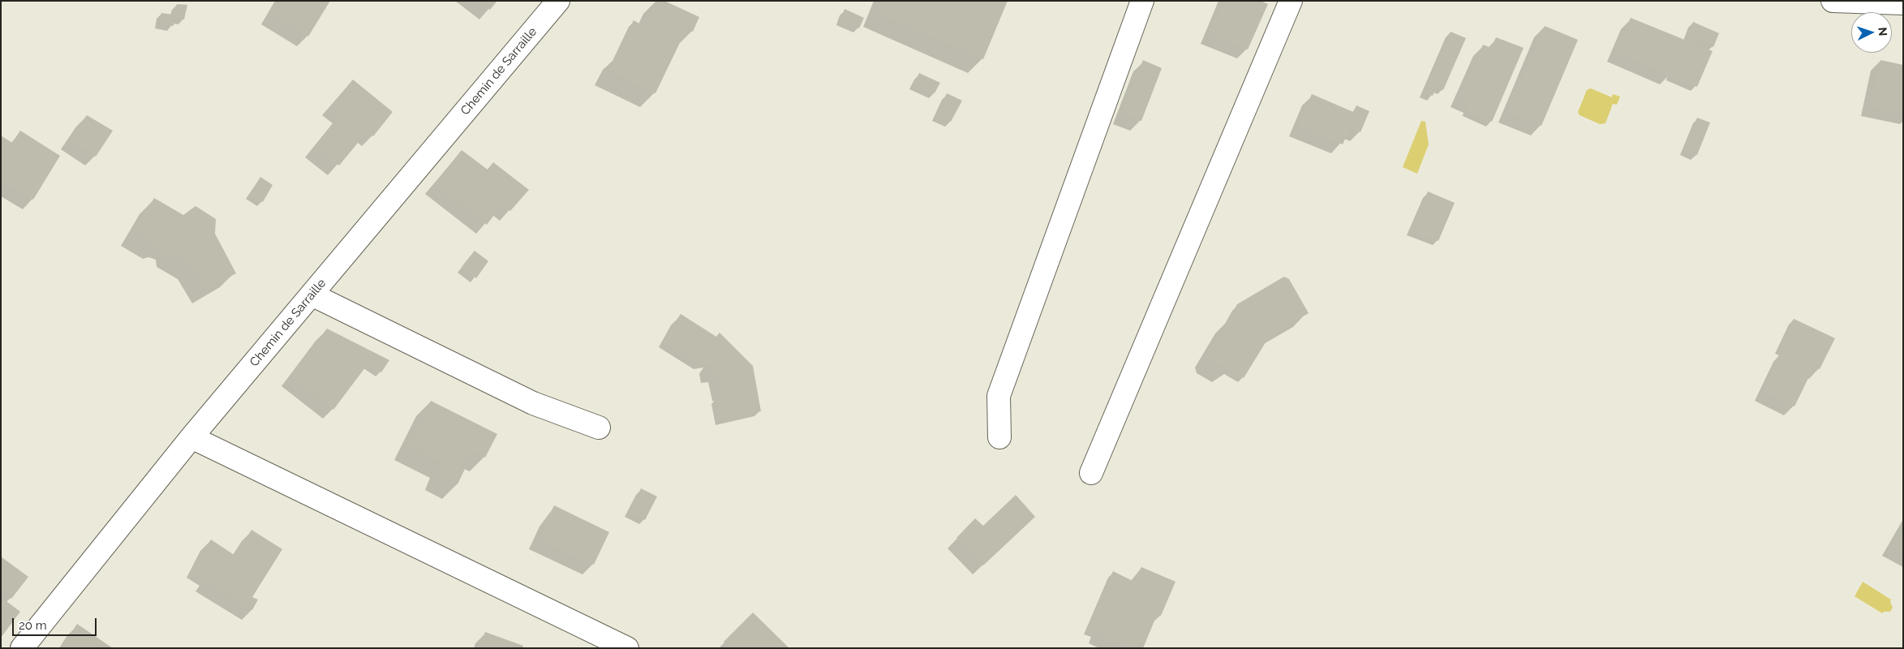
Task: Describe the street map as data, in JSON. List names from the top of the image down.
{
  "streets": {
    "street": ["Chemin de Sarraille"]
  },
  "scale_bar": "20 m",
  "north": "right"
}
